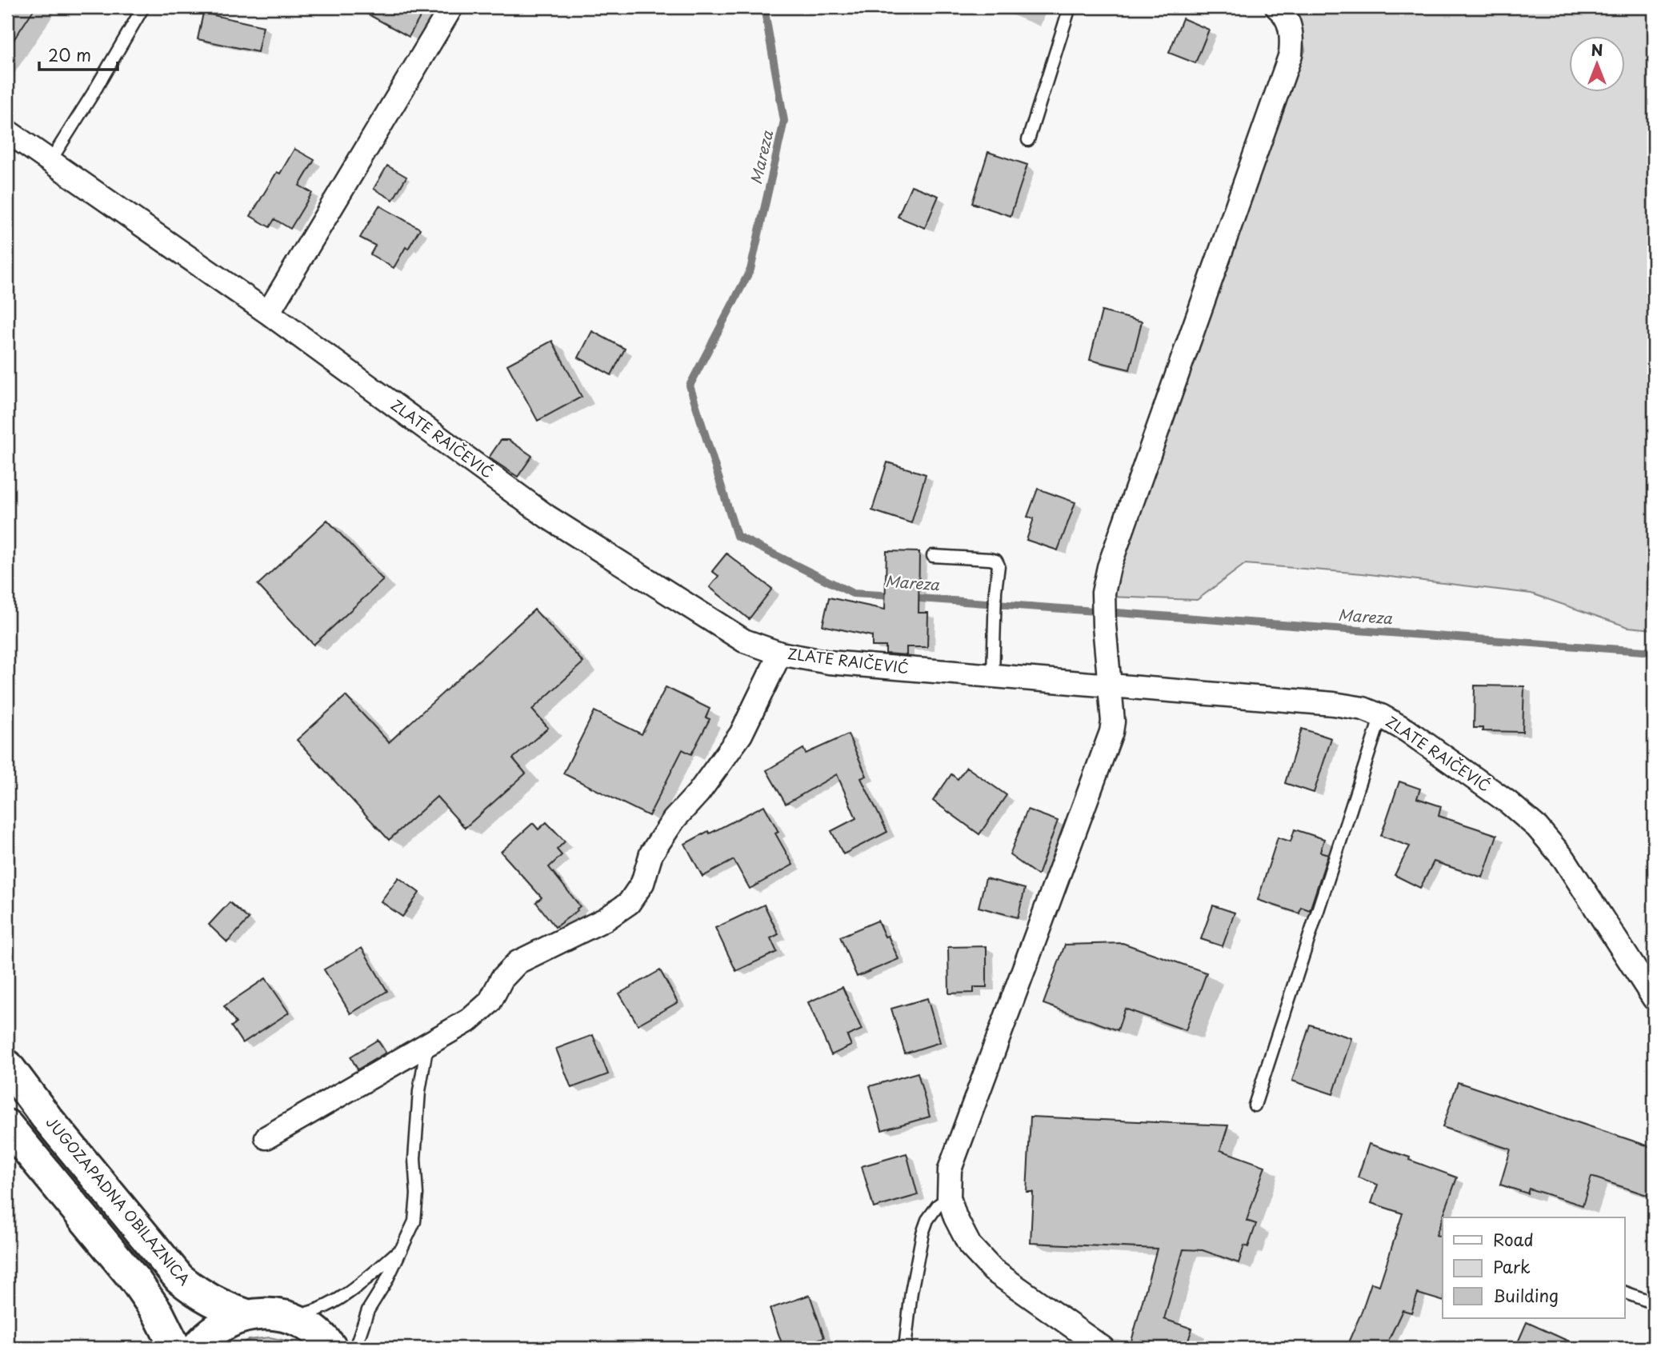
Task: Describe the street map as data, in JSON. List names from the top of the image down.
{
  "streets": {
    "main road": ["JUGOZAPADNA OBILAZNICA"],
    "street": ["ZLATE RAIČEVIĆ"]
  },
  "water": ["Mareza"],
  "legend": ["Road", "Park", "Building"],
  "scale_bar": "20 m",
  "north": "top"
}
